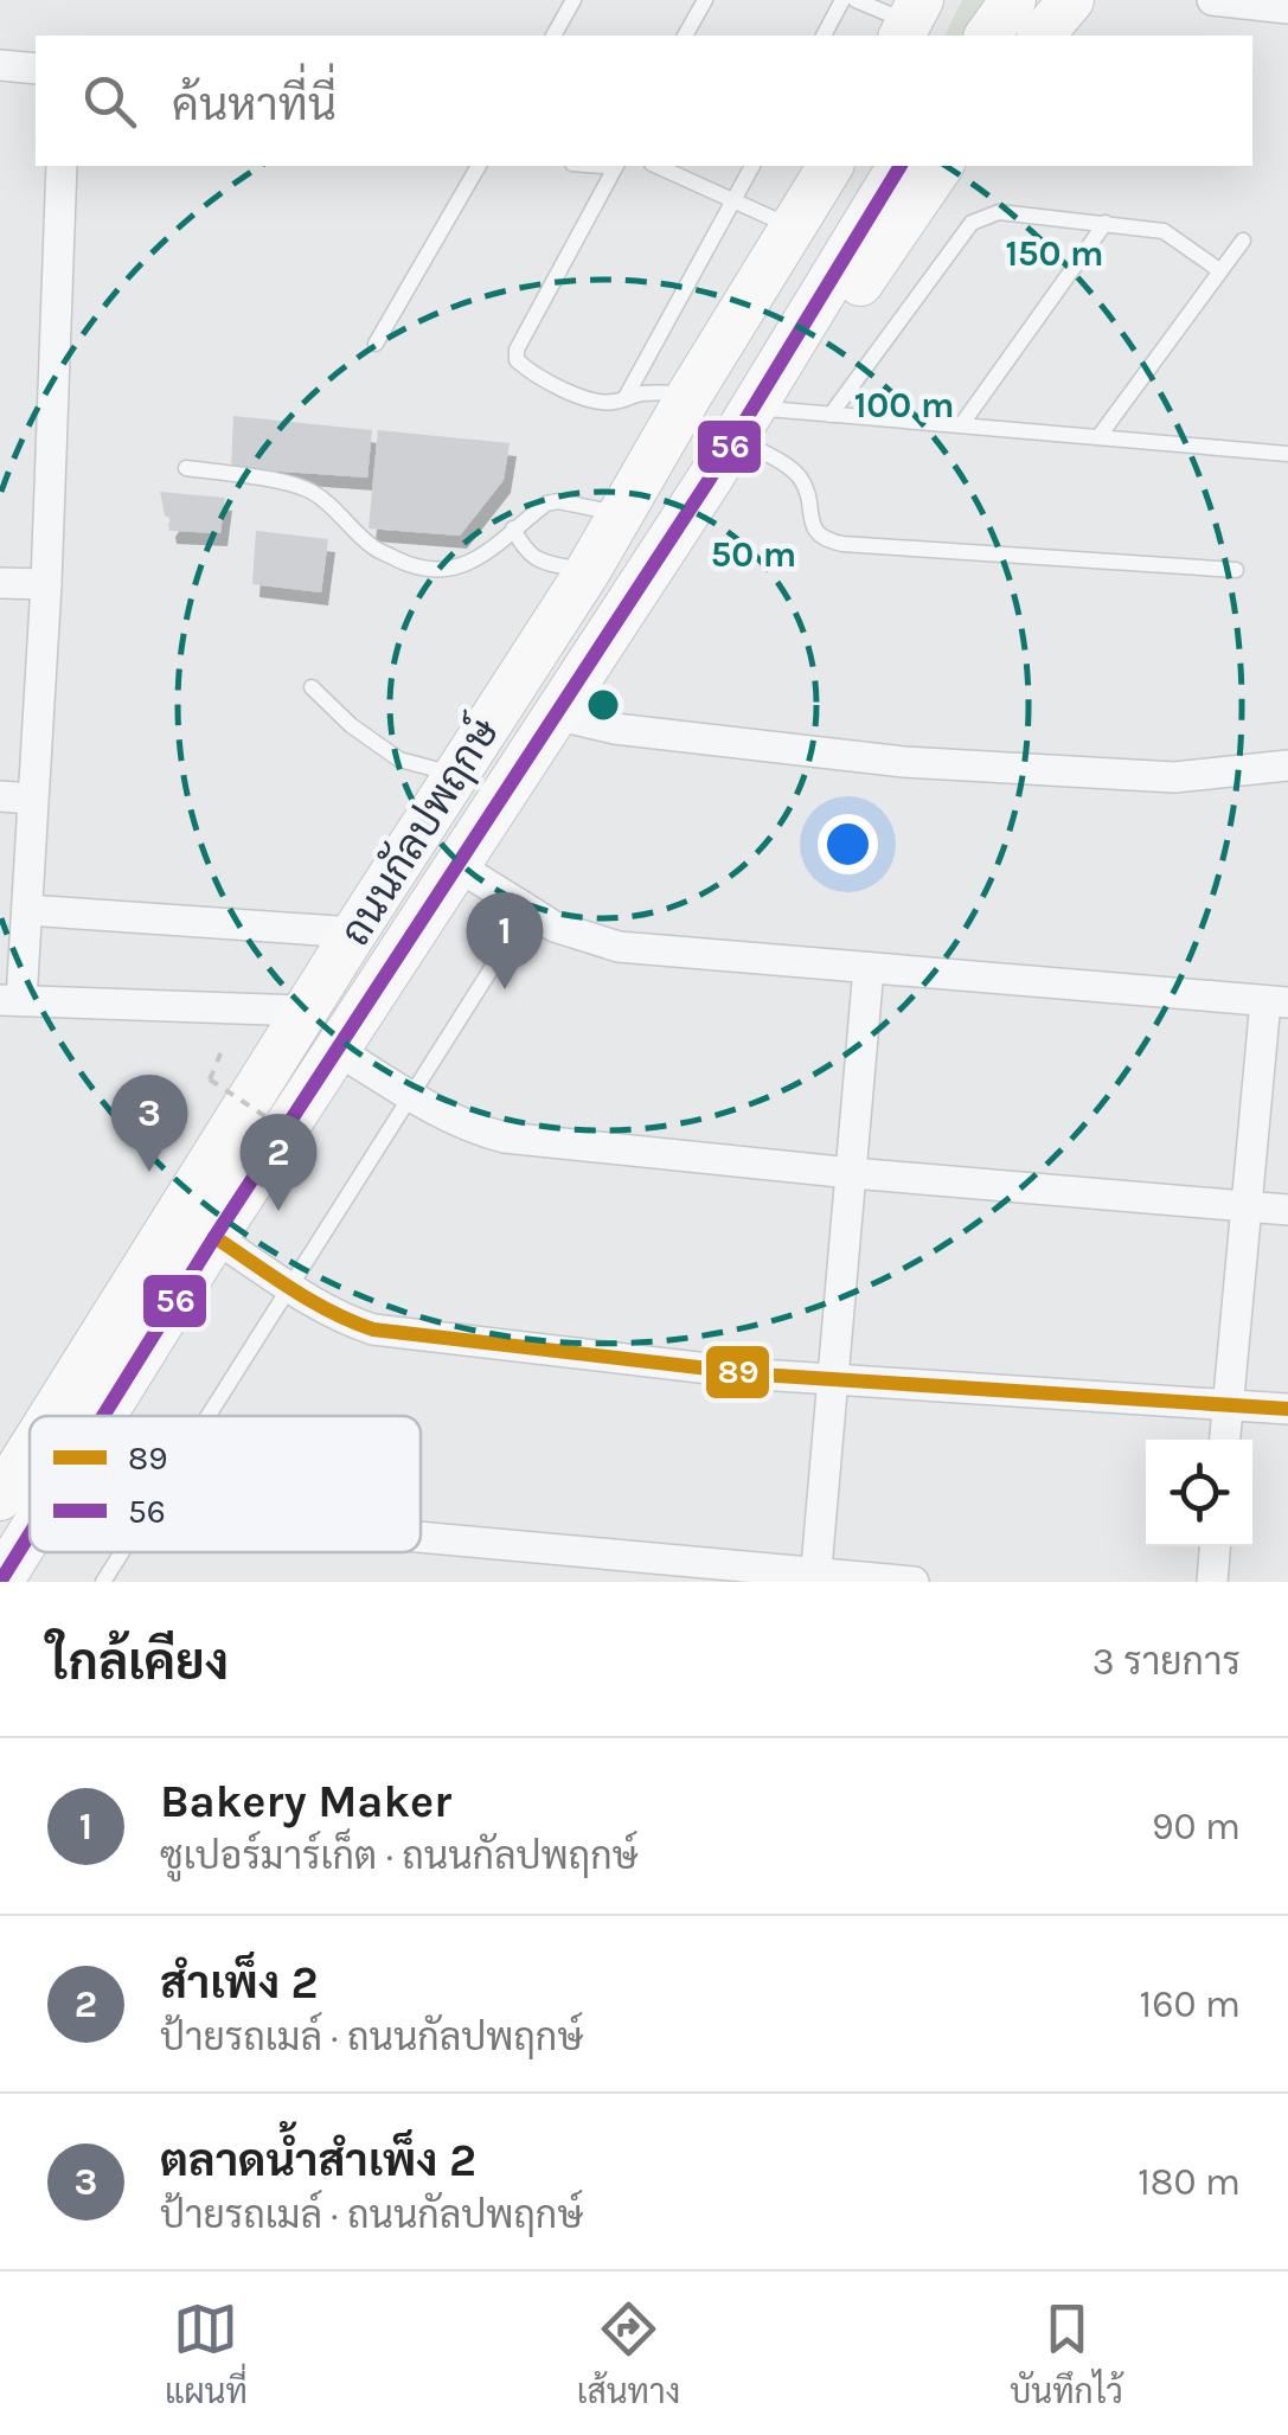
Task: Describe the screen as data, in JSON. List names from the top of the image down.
{
  "streets": {
    "main road": ["ถนนกัลปพฤกษ์"]
  },
  "lines": ["transit line 56", "transit line 89"],
  "legend": ["89", "56"],
  "page": {
    "search": "ค้นหาที่นี่",
    "pins": ["1", "3", "2"],
    "heading": ["ใกล้เคียง", "3 รายการ"],
    "list": [
      {
        "mark": "1",
        "name": "Bakery Maker",
        "note": "ซูเปอร์มาร์เก็ต · ถนนกัลปพฤกษ์",
        "value": "90 m"
      },
      {
        "mark": "2",
        "name": "สำเพ็ง 2",
        "note": "ป้ายรถเมล์ · ถนนกัลปพฤกษ์",
        "value": "160 m"
      },
      {
        "mark": "3",
        "name": "ตลาดน้ำสำเพ็ง 2",
        "note": "ป้ายรถเมล์ · ถนนกัลปพฤกษ์",
        "value": "180 m"
      }
    ],
    "nav": ["แผนที่", "เส้นทาง", "บันทึกไว้"]
  },
  "rings": ["150 m", "100 m", "50 m"]
}
